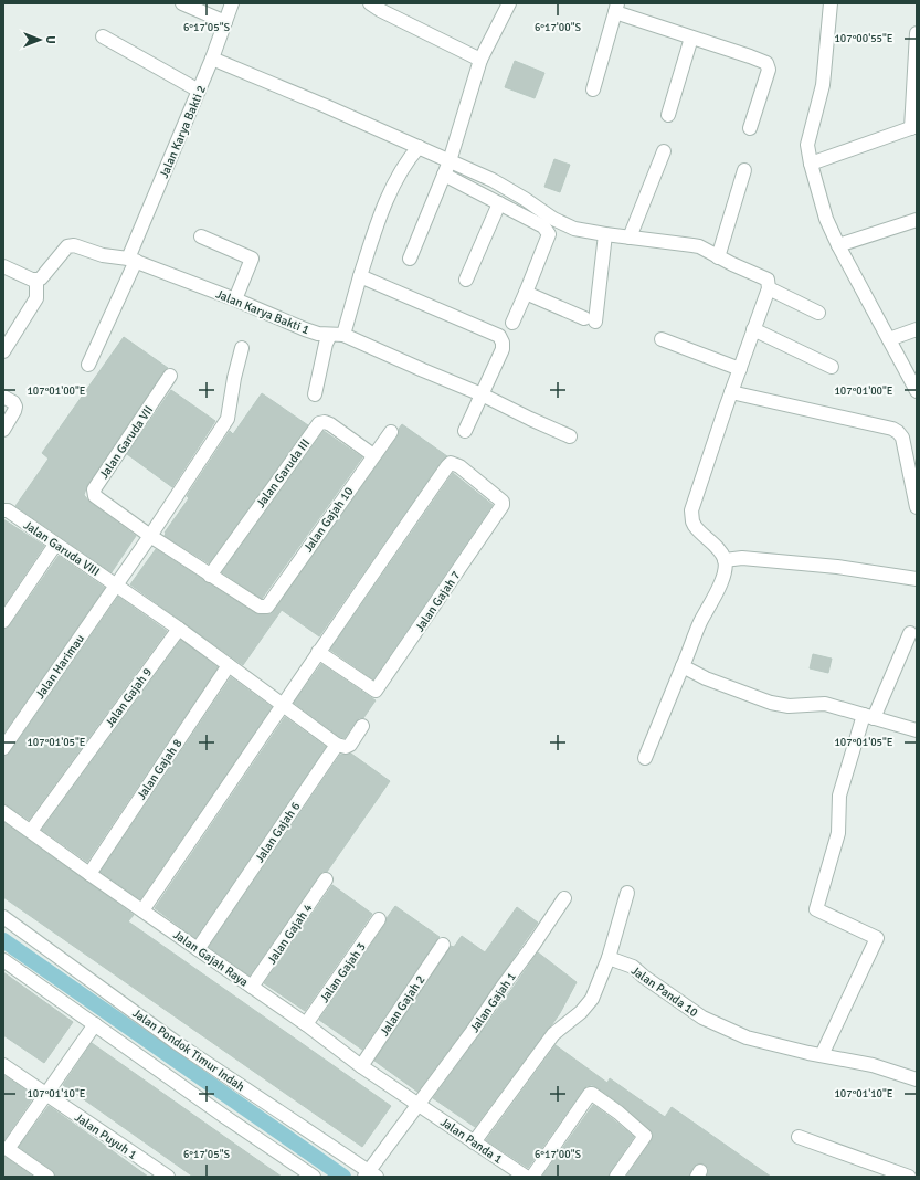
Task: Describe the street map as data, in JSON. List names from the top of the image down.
{
  "streets": {
    "street": [
      "Jalan Karya Bakti 2",
      "Jalan Karya Bakti 1",
      "Jalan Garuda VII",
      "Jalan Garuda III",
      "Jalan Gajah 10",
      "Jalan Garuda VIII",
      "Jalan Gajah 7",
      "Jalan Harimau",
      "Jalan Gajah 9",
      "Jalan Gajah 8",
      "Jalan Gajah 6",
      "Jalan Gajah 4",
      "Jalan Gajah Raya",
      "Jalan Gajah 3",
      "Jalan Panda 10",
      "Jalan Gajah 1",
      "Jalan Gajah 2",
      "Jalan Pondok Timur Indah",
      "Jalan Puyuh 1",
      "Jalan Panda 1"
    ]
  },
  "crossings": [
    ["Jalan Karya Bakti 2", "Jalan Karya Bakti 1"],
    ["Jalan Garuda VII", "Jalan Harimau"],
    ["Jalan Garuda III", "Jalan Gajah 10"],
    ["Jalan Garuda VIII", "Jalan Harimau"],
    ["Jalan Garuda VIII", "Jalan Gajah 9"],
    ["Jalan Garuda VIII", "Jalan Gajah 8"],
    ["Jalan Garuda VIII", "Jalan Gajah 6"],
    ["Jalan Gajah 9", "Jalan Gajah Raya"],
    ["Jalan Gajah 8", "Jalan Gajah Raya"],
    ["Jalan Gajah 6", "Jalan Gajah Raya"],
    ["Jalan Gajah 4", "Jalan Gajah Raya"],
    ["Jalan Gajah Raya", "Jalan Gajah 3"],
    ["Jalan Gajah Raya", "Jalan Gajah 1"],
    ["Jalan Gajah Raya", "Jalan Gajah 2"],
    ["Jalan Gajah Raya", "Jalan Panda 1"],
    ["Jalan Gajah 1", "Jalan Pondok Timur Indah"],
    ["Jalan Gajah 1", "Jalan Panda 1"]
  ],
  "north": "right",
  "coordinates": [
    "6°17'05\"S",
    "6°17'00\"S",
    "107°00'55\"E",
    "107°01'00\"E",
    "107°01'05\"E",
    "107°01'10\"E"
  ]
}
